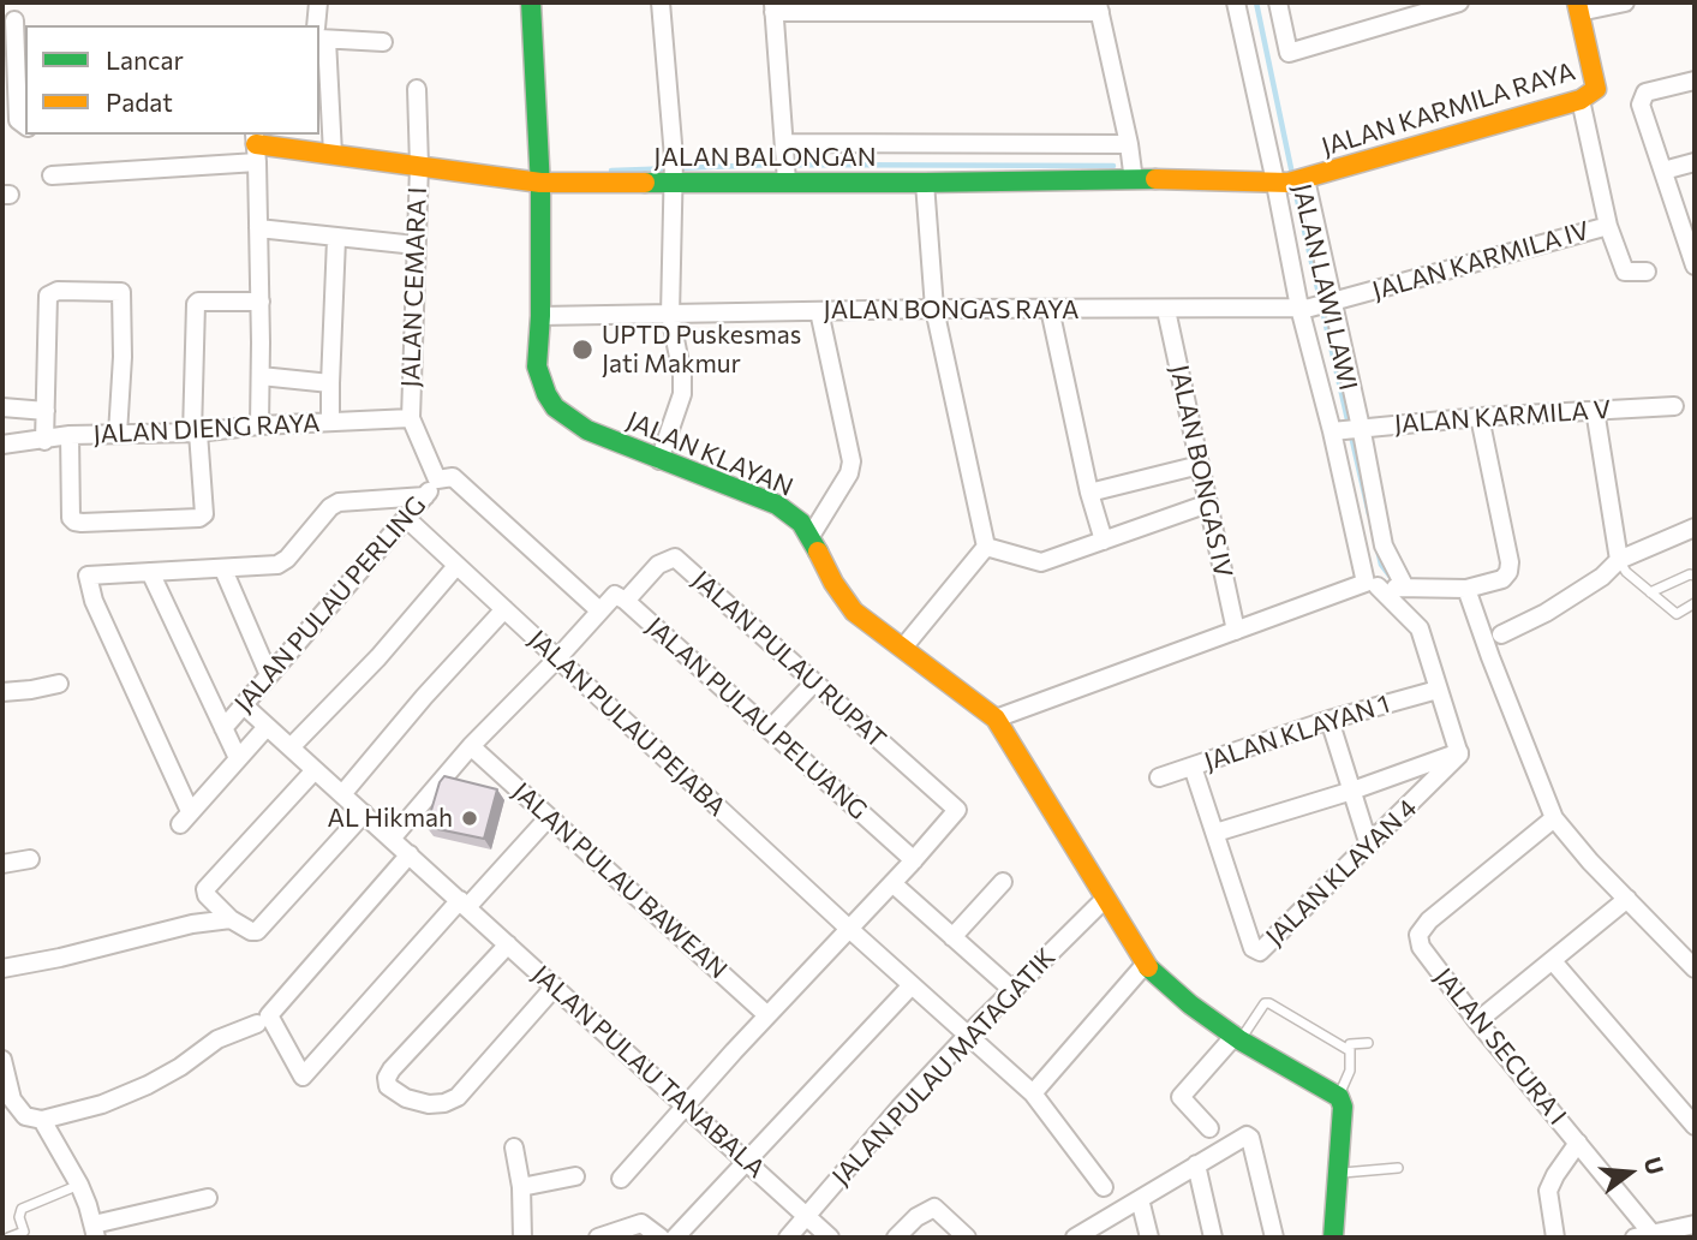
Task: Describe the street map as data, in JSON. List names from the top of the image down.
{
  "streets": {
    "street": [
      "JALAN KARMILA RAYA",
      "JALAN BALONGAN",
      "JALAN KARMILA IV",
      "JALAN CEMARA I",
      "JALAN LAWI LAWI",
      "JALAN BONGAS RAYA",
      "JALAN KARMILA V",
      "JALAN DIENG RAYA",
      "JALAN KLAYAN",
      "JALAN BONGAS IV",
      "JALAN PULAU PERLING",
      "JALAN PULAU RUPAT",
      "JALAN PULAU PELUANG",
      "JALAN PULAU PEJABA",
      "JALAN KLAYAN 1",
      "JALAN KLAYAN 4",
      "JALAN PULAU BAWEAN",
      "JALAN SECURA I",
      "JALAN PULAU MATAGATIK",
      "JALAN PULAU TANABALA"
    ]
  },
  "crossings": [
    ["JALAN KARMILA RAYA", "JALAN BALONGAN"],
    ["JALAN KARMILA RAYA", "JALAN KARMILA IV"],
    ["JALAN KARMILA RAYA", "JALAN LAWI LAWI"],
    ["JALAN BALONGAN", "JALAN CEMARA I"],
    ["JALAN BALONGAN", "JALAN LAWI LAWI"],
    ["JALAN BALONGAN", "JALAN KLAYAN"],
    ["JALAN KARMILA IV", "JALAN LAWI LAWI"],
    ["JALAN KARMILA IV", "JALAN BONGAS RAYA"],
    ["JALAN CEMARA I", "JALAN DIENG RAYA"],
    ["JALAN CEMARA I", "JALAN PULAU PERLING"],
    ["JALAN LAWI LAWI", "JALAN BONGAS RAYA"],
    ["JALAN LAWI LAWI", "JALAN KARMILA V"],
    ["JALAN BONGAS RAYA", "JALAN KLAYAN"],
    ["JALAN BONGAS RAYA", "JALAN BONGAS IV"],
    ["JALAN KLAYAN", "JALAN PULAU MATAGATIK"],
    ["JALAN PULAU PERLING", "JALAN PULAU PEJABA"],
    ["JALAN PULAU PERLING", "JALAN PULAU TANABALA"],
    ["JALAN PULAU RUPAT", "JALAN PULAU PELUANG"],
    ["JALAN PULAU PELUANG", "JALAN PULAU PEJABA"],
    ["JALAN PULAU PELUANG", "JALAN PULAU BAWEAN"],
    ["JALAN PULAU PELUANG", "JALAN PULAU TANABALA"],
    ["JALAN PULAU PEJABA", "JALAN PULAU MATAGATIK"],
    ["JALAN KLAYAN 1", "JALAN KLAYAN 4"],
    ["JALAN PULAU MATAGATIK", "JALAN PULAU TANABALA"]
  ],
  "places": ["UPTD Puskesmas Jati Makmur", "AL Hikmah"],
  "legend": ["Lancar", "Padat"],
  "north": "right"
}
